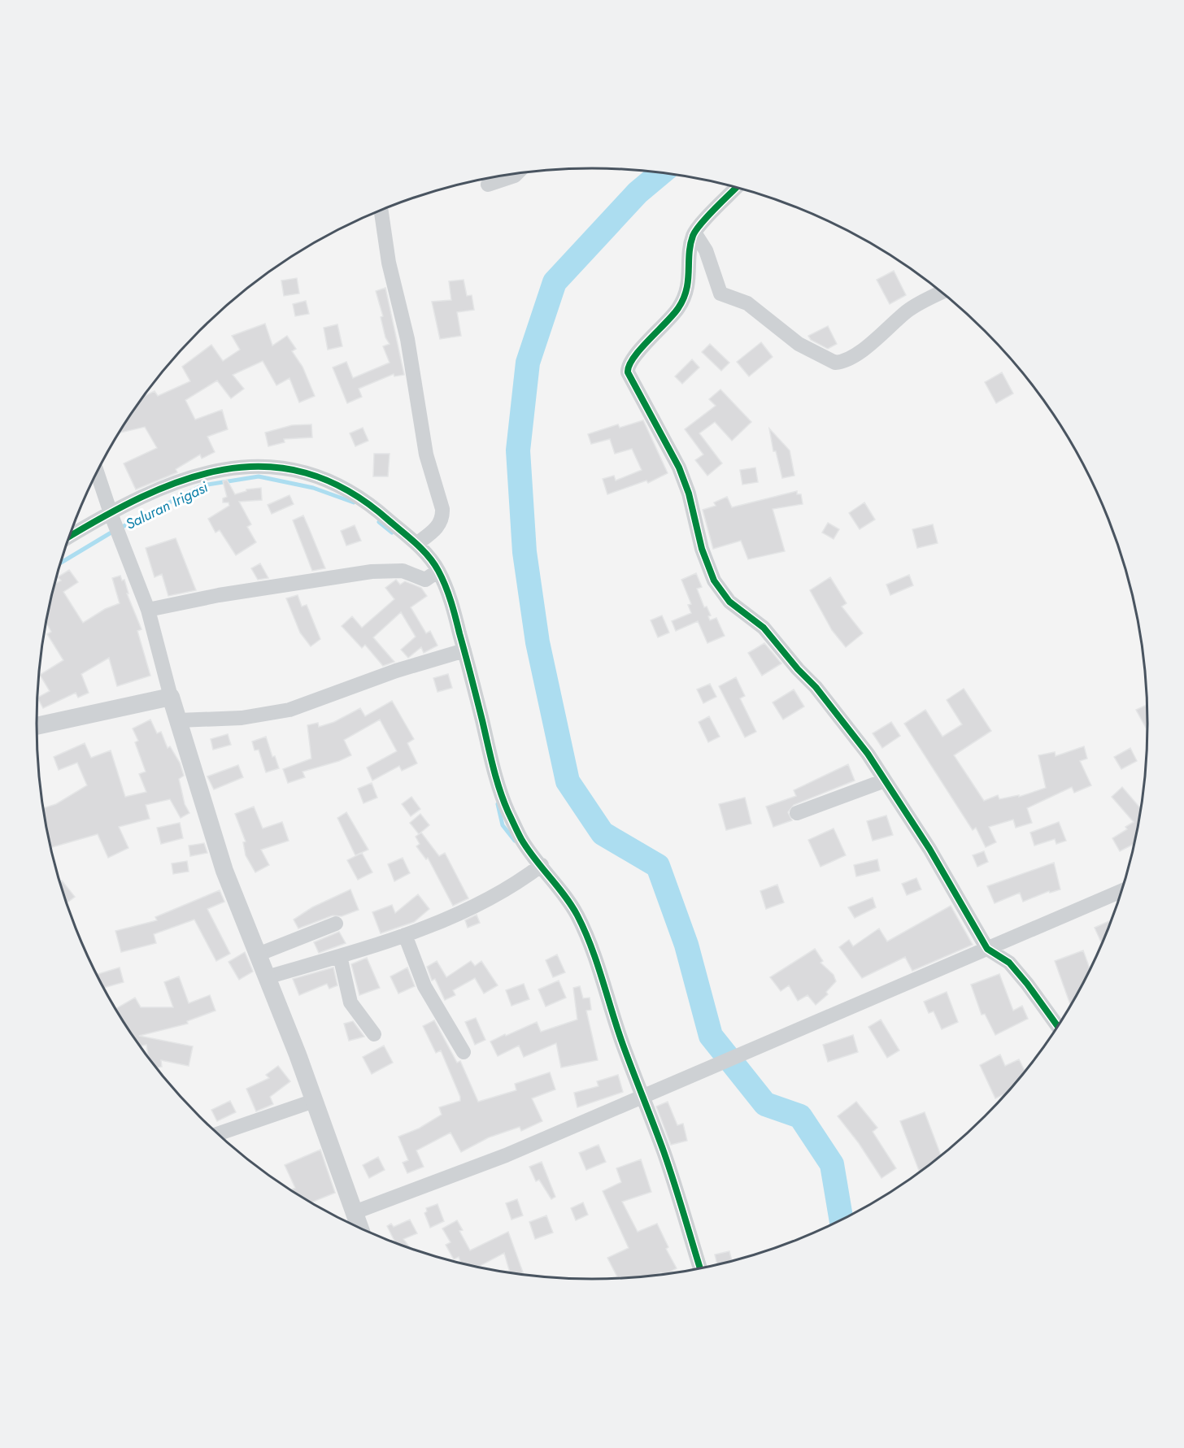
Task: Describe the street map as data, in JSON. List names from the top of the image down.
{
  "water": ["Saluran Irigasi"]
}
